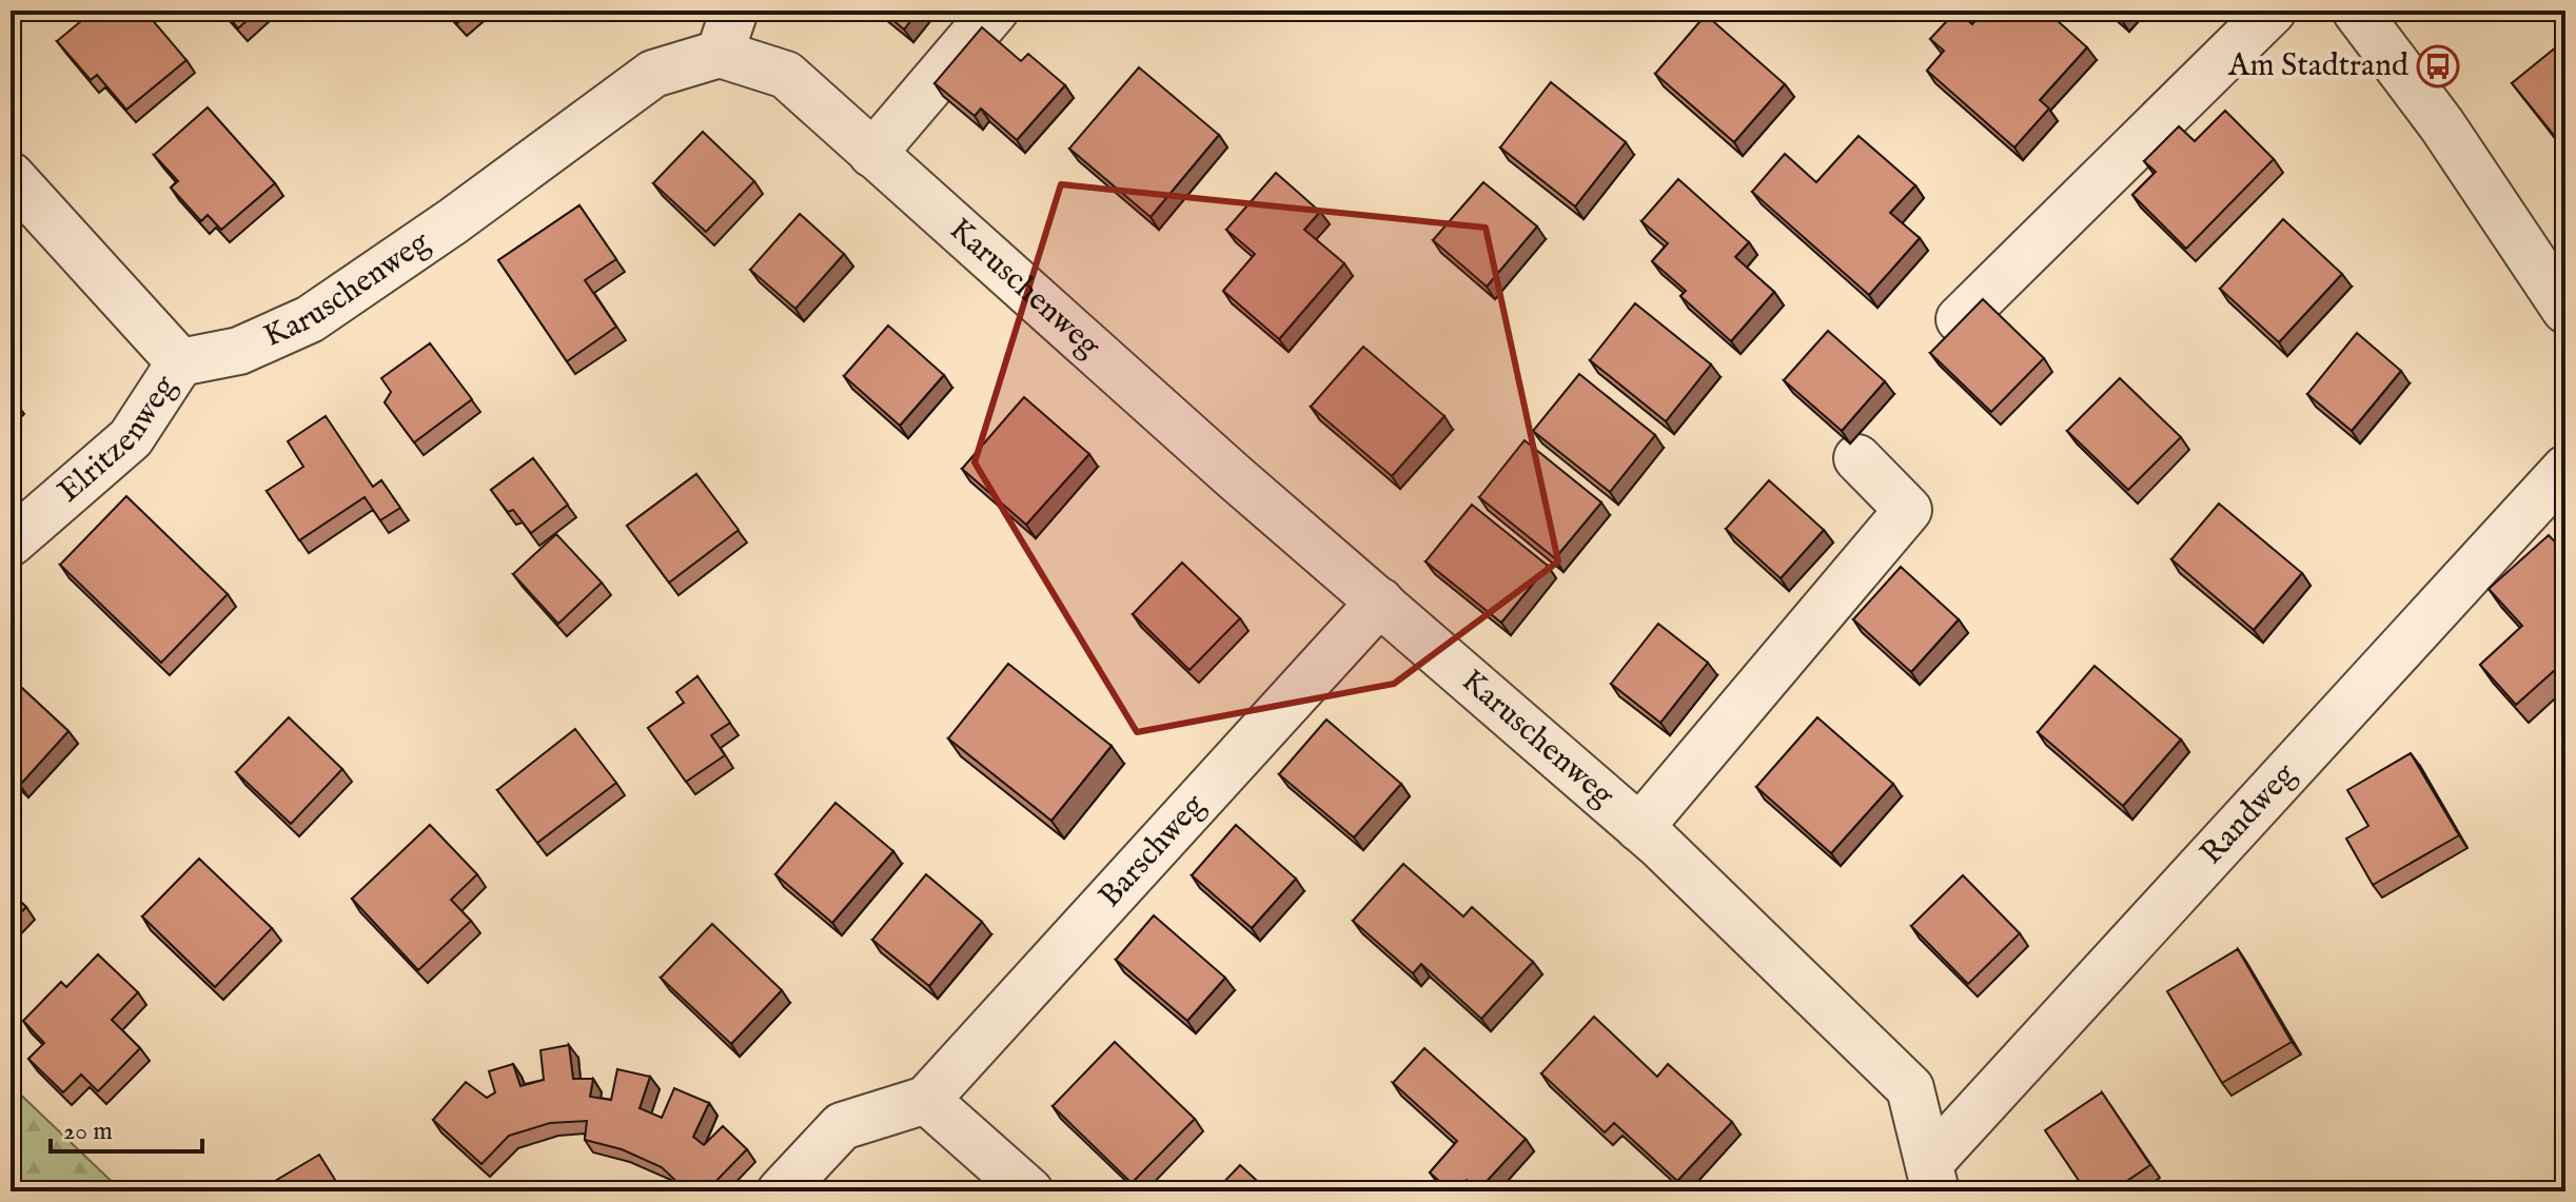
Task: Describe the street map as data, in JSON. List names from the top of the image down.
{
  "streets": {
    "street": [
      "Karuschenweg",
      "Elritzenweg",
      "Randweg",
      "Barschweg"
    ]
  },
  "crossings": [
    ["Karuschenweg", "Elritzenweg"],
    ["Karuschenweg", "Randweg"],
    ["Karuschenweg", "Barschweg"]
  ],
  "places": {
    "bus stop": ["Am Stadtrand"]
  },
  "scale_bar": "20 m"
}
